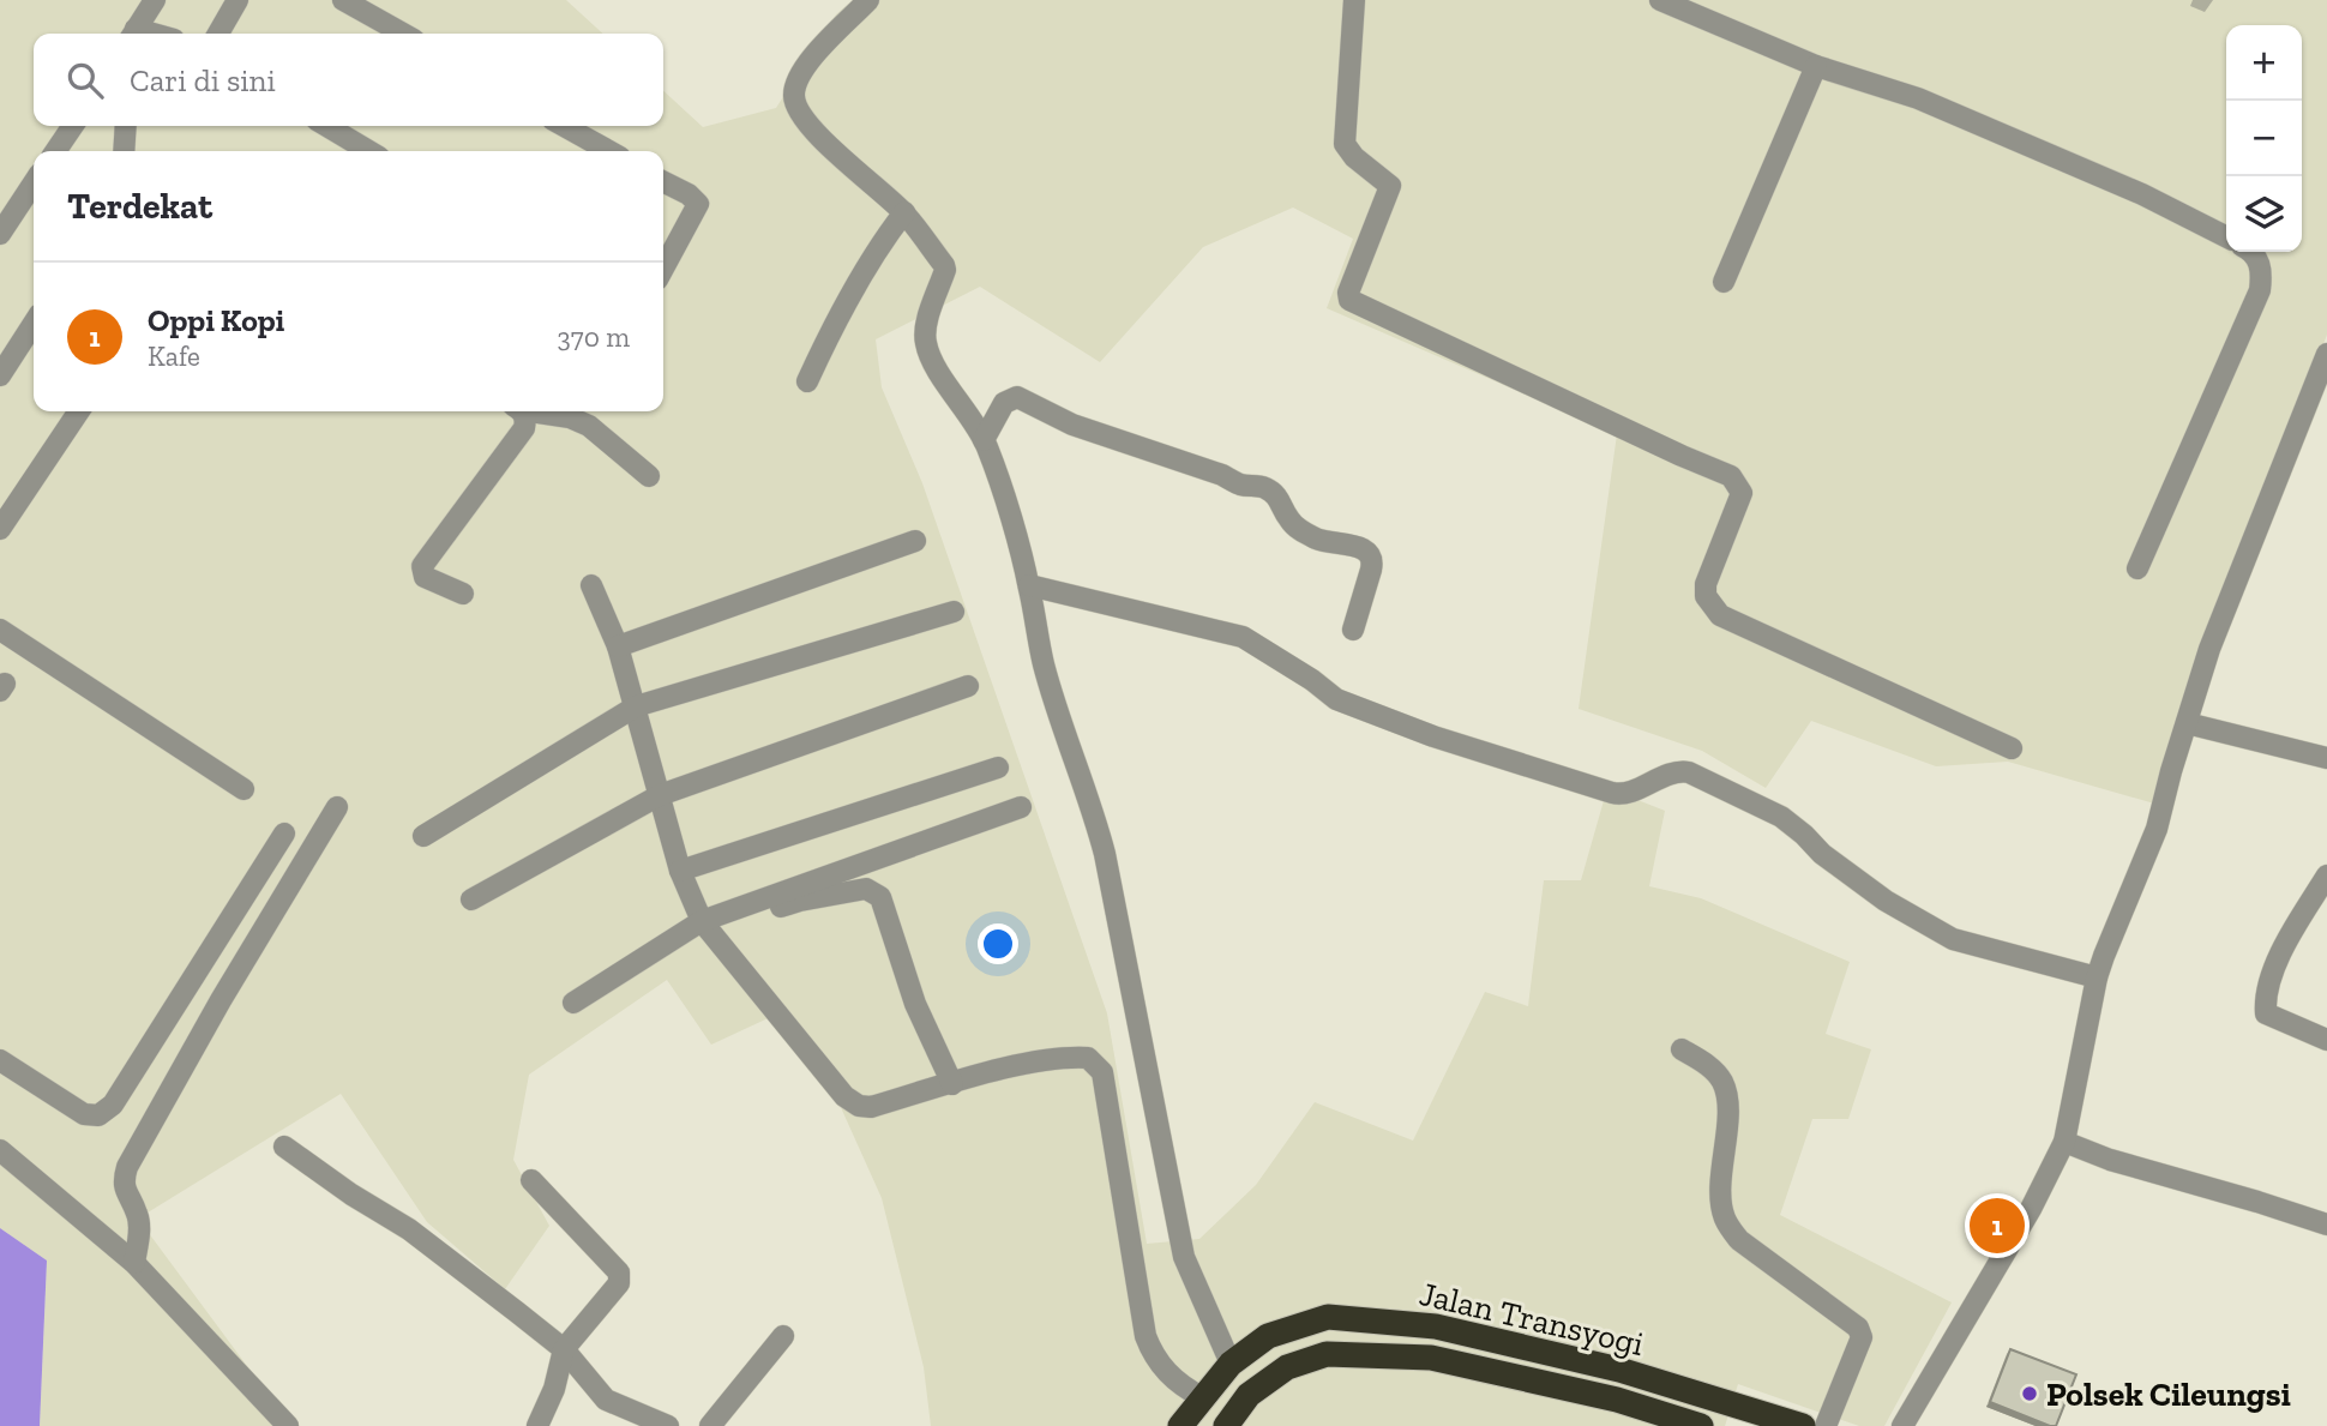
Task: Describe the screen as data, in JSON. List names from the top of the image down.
{
  "streets": {
    "highway": ["Jalan Transyogi"]
  },
  "places": ["Polsek Cileungsi"],
  "page": {
    "map_buttons": ["+", "−"],
    "search": "Cari di sini",
    "heading": "Terdekat",
    "list": [
      {
        "mark": "1",
        "name": "Oppi Kopi",
        "note": "Kafe",
        "value": "370 m"
      }
    ],
    "pins": "1"
  }
}
